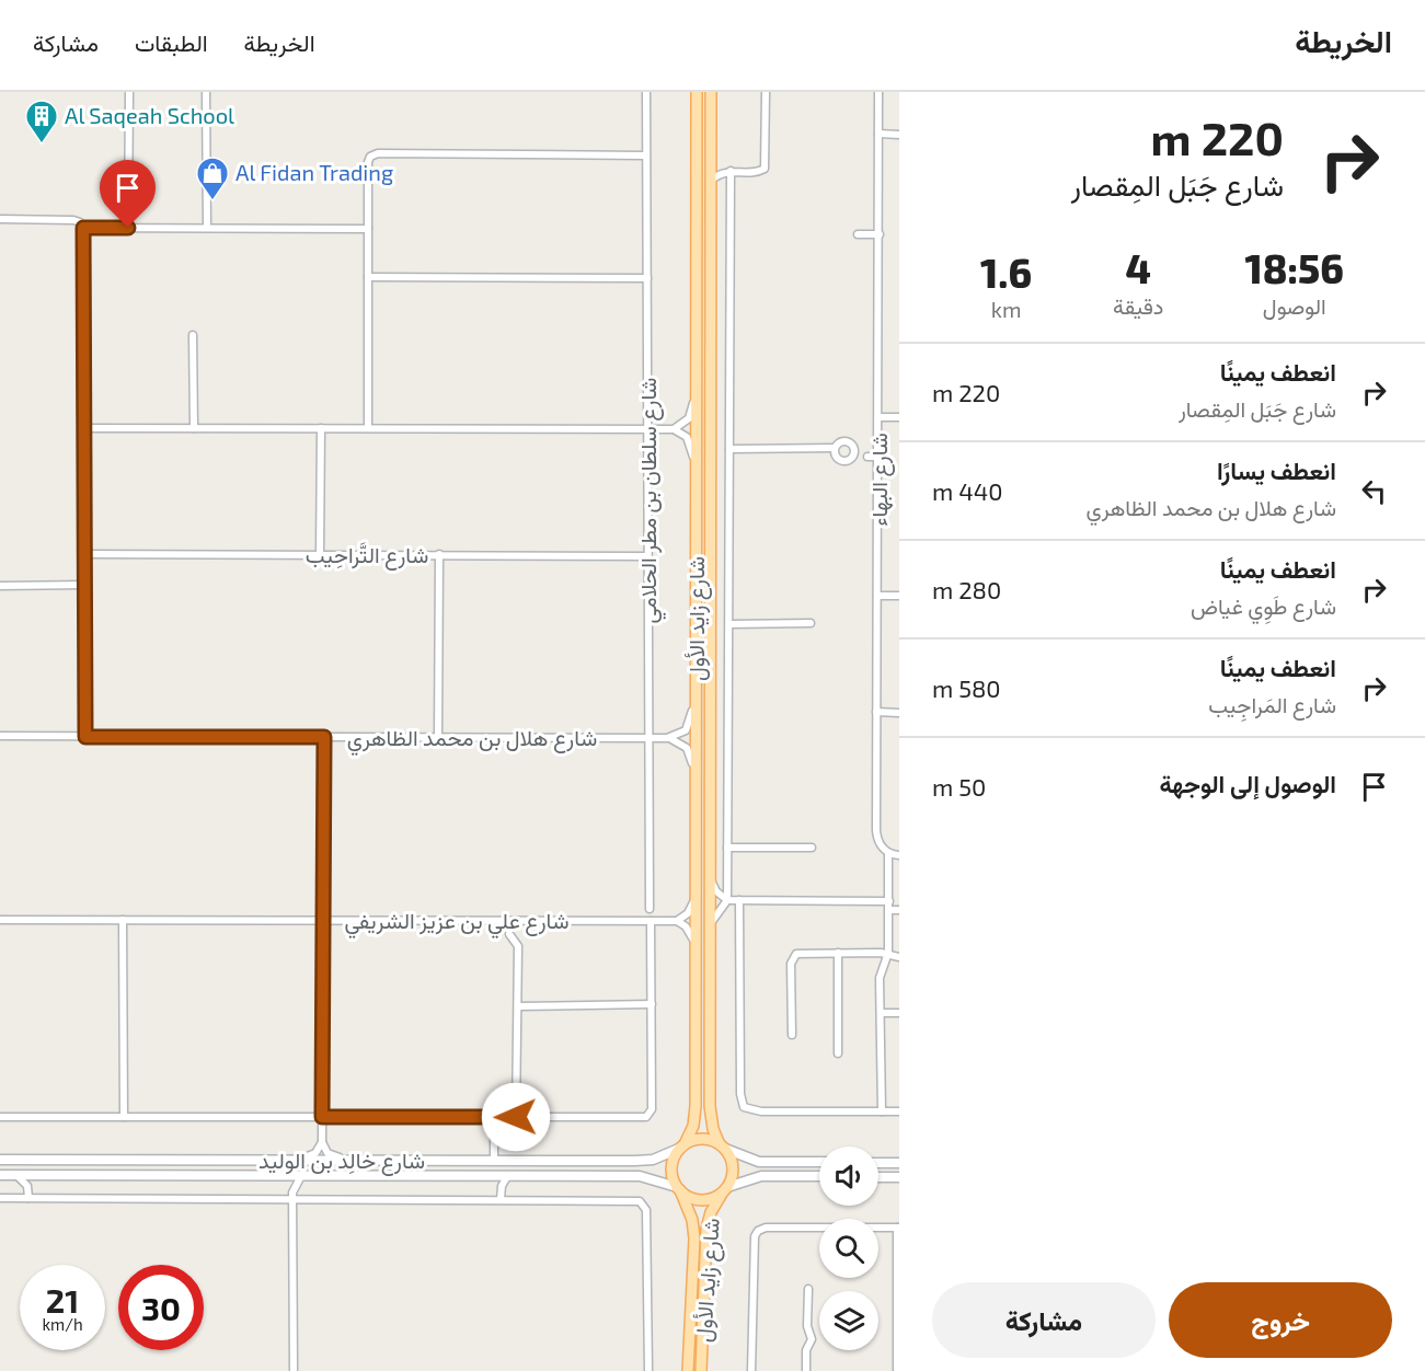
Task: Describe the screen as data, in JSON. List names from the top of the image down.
{
  "streets": {
    "main road": ["شارع زايد الأول"],
    "street": [
      "شارع البهاء",
      "شارع سلطان بن مطر الحلامي",
      "شارع التَّراحِيب",
      "شارع هلال بن محمد الظاهري",
      "شارع علي بن عزيز الشريفي",
      "شارع خالِد بن الوليد"
    ]
  },
  "crossings": [
    ["شارع سلطان بن مطر الحلامي", "شارع التَّراحِيب"],
    ["شارع سلطان بن مطر الحلامي", "شارع هلال بن محمد الظاهري"],
    ["شارع زايد الأول", "شارع خالِد بن الوليد"]
  ],
  "places": {
    "building": ["Al Saqeah School"],
    "shop": ["Al Fidan Trading"]
  },
  "page": {
    "header": "الخريطة",
    "nav": ["الخريطة", "الطبقات", "مشاركة"],
    "turn": ["220 m", "شارع جَبَل المِقصار"],
    "eta": [
      "18:56",
      "الوصول",
      "4",
      "دقيقة",
      "1.6",
      "km"
    ],
    "list": [
      {
        "name": "انعطف يمينًا",
        "note": "شارع جَبَل المِقصار",
        "value": "220 m"
      },
      {
        "name": "انعطف يسارًا",
        "note": "شارع هلال بن محمد الظاهري",
        "value": "440 m"
      },
      {
        "name": "انعطف يمينًا",
        "note": "شارع طَوِي غياض",
        "value": "280 m"
      },
      {
        "name": "انعطف يمينًا",
        "note": "شارع المَراجِيب",
        "value": "580 m"
      },
      {
        "name": "الوصول إلى الوجهة",
        "value": "50 m"
      }
    ],
    "speed": "21 km/h",
    "limit": "30",
    "buttons": ["خروج", "مشاركة"]
  }
}
